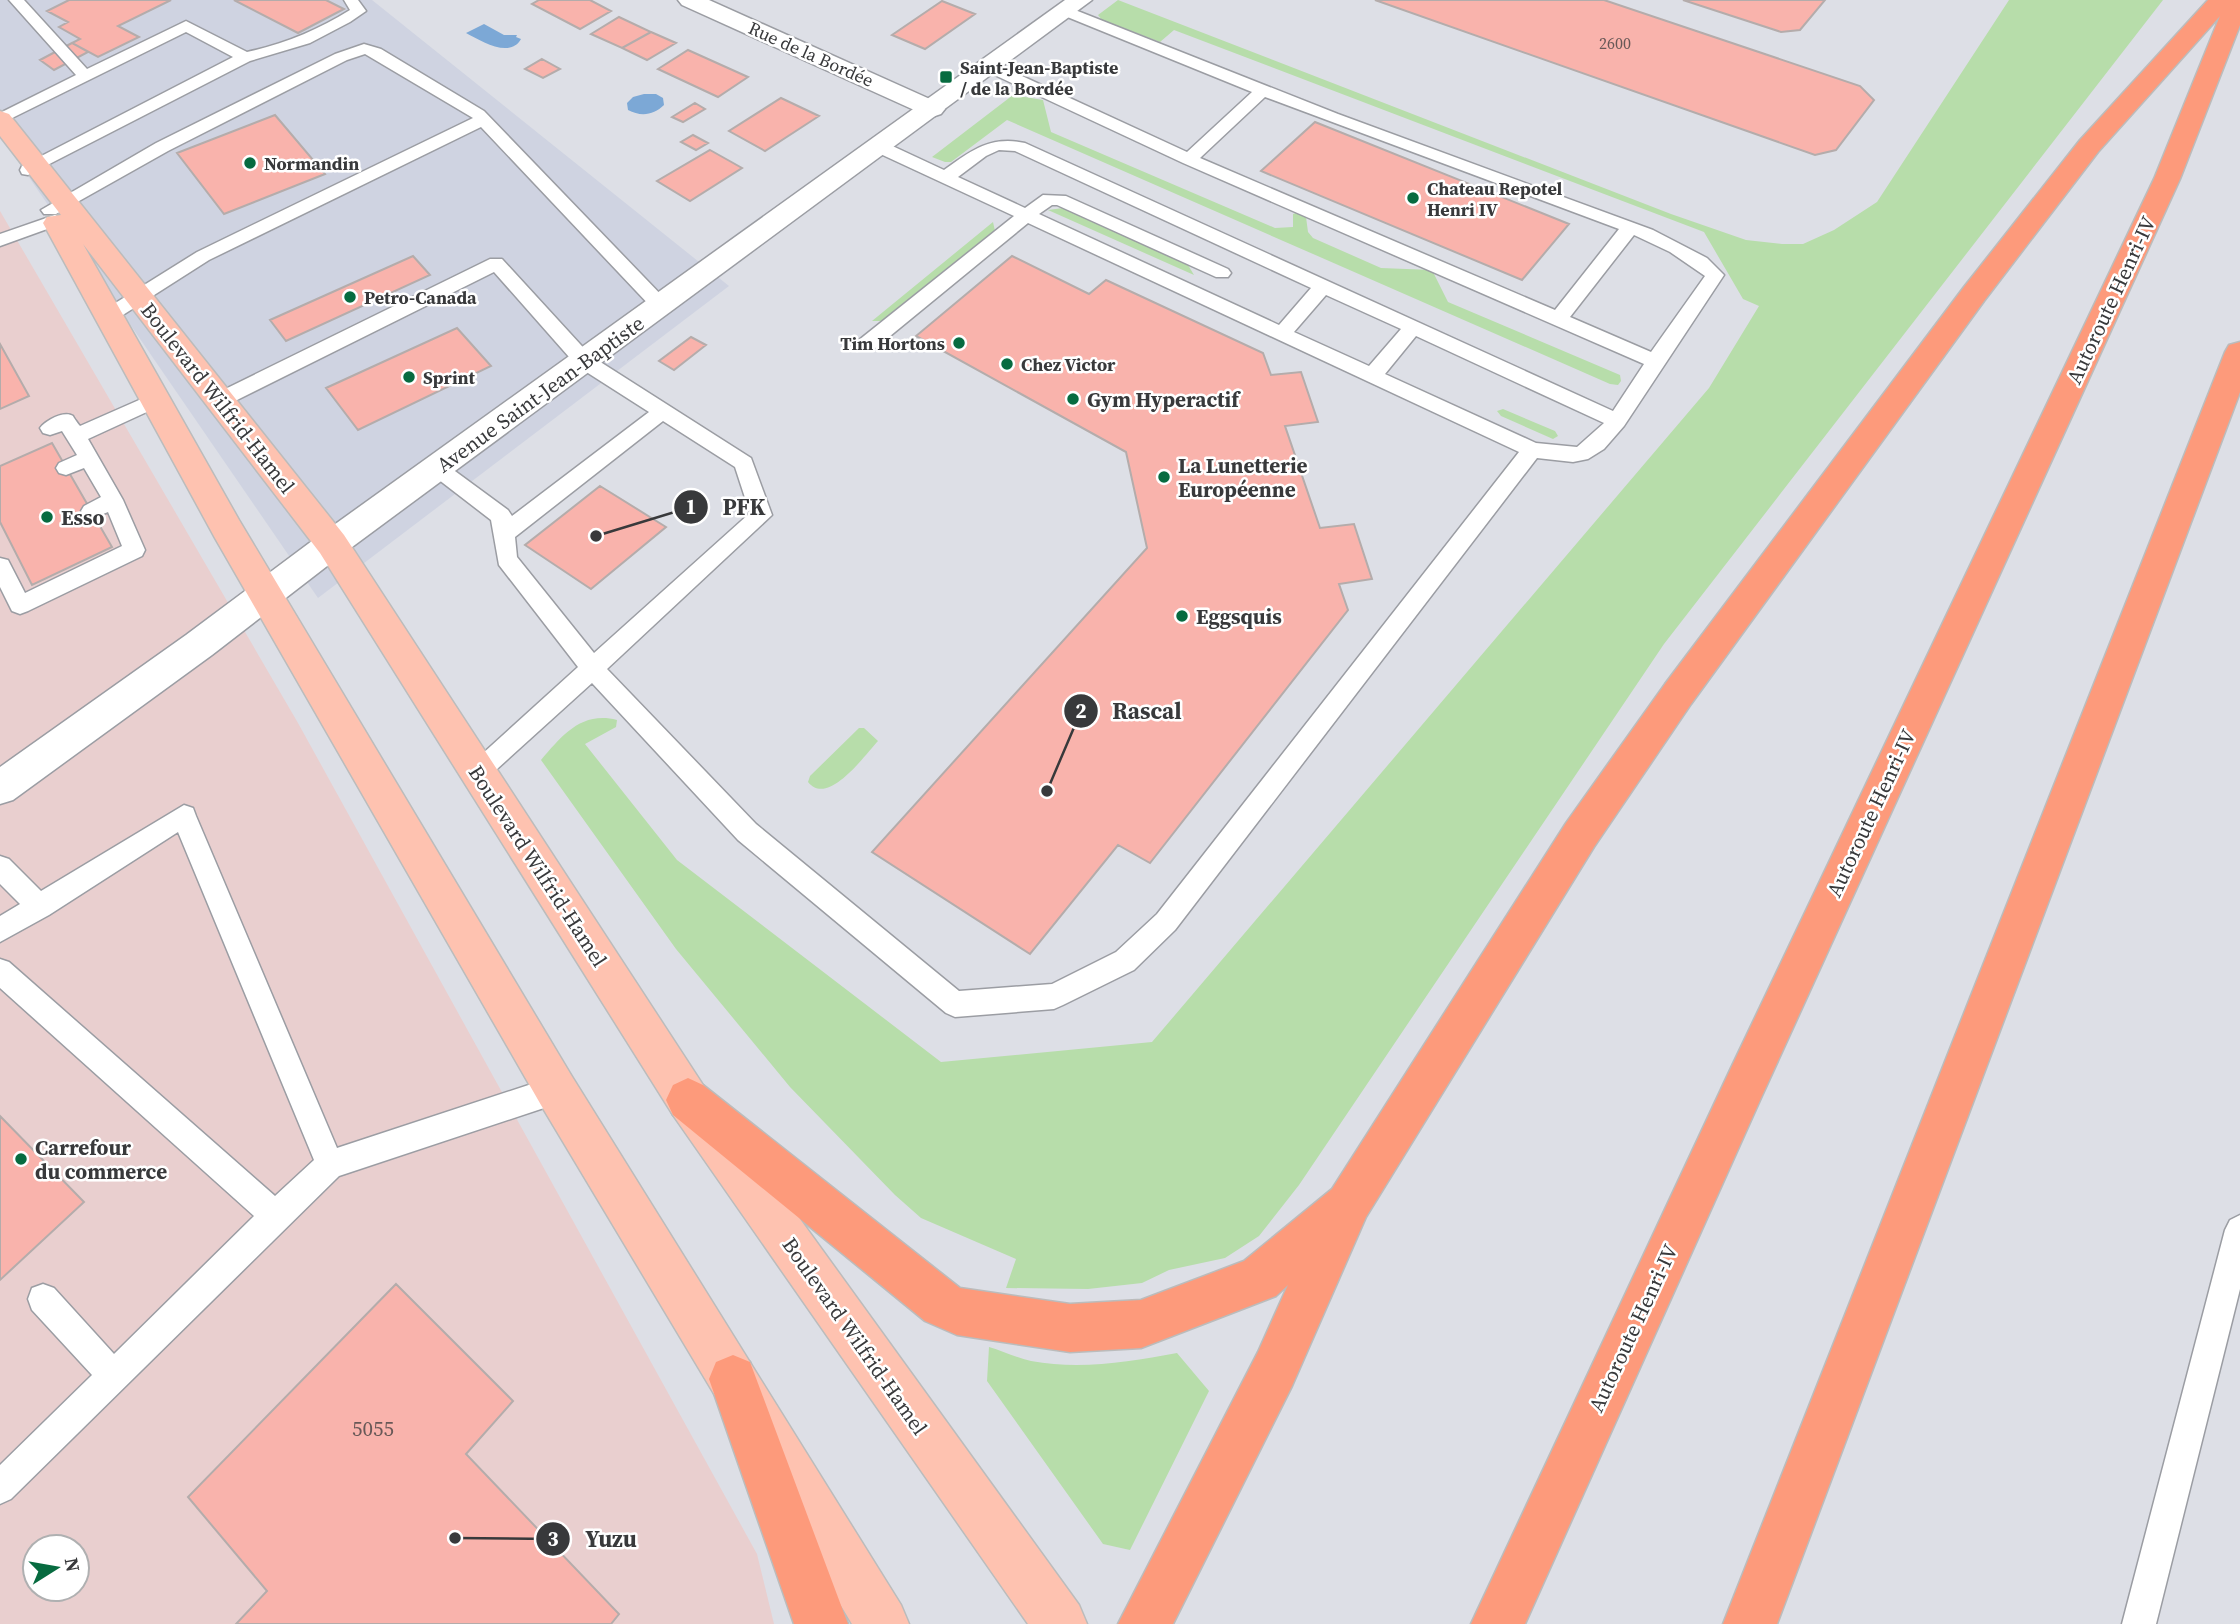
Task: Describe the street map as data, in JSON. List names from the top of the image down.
{
  "streets": {
    "highway": ["Autoroute Henri-IV"],
    "main road": ["Boulevard Wilfrid-Hamel"],
    "street": ["Rue de la Bordée", "Avenue Saint-Jean-Baptiste"]
  },
  "crossings": [
    ["Rue de la Bordée", "Avenue Saint-Jean-Baptiste"],
    ["Avenue Saint-Jean-Baptiste", "Boulevard Wilfrid-Hamel"]
  ],
  "places": {
    "transit": ["Saint-Jean-Baptiste / de la Bordée"],
    "other": [
      "Normandin",
      "Chateau Repotel Henri IV",
      "Petro-Canada",
      "Tim Hortons",
      "Chez Victor",
      "Sprint",
      "Gym Hyperactif",
      "La Lunetterie Européenne",
      "Esso",
      "PFK",
      "Eggsquis",
      "Rascal",
      "Carrefour du commerce",
      "Yuzu"
    ]
  },
  "house_numbers": ["2600", "5055"],
  "north": "right"
}
